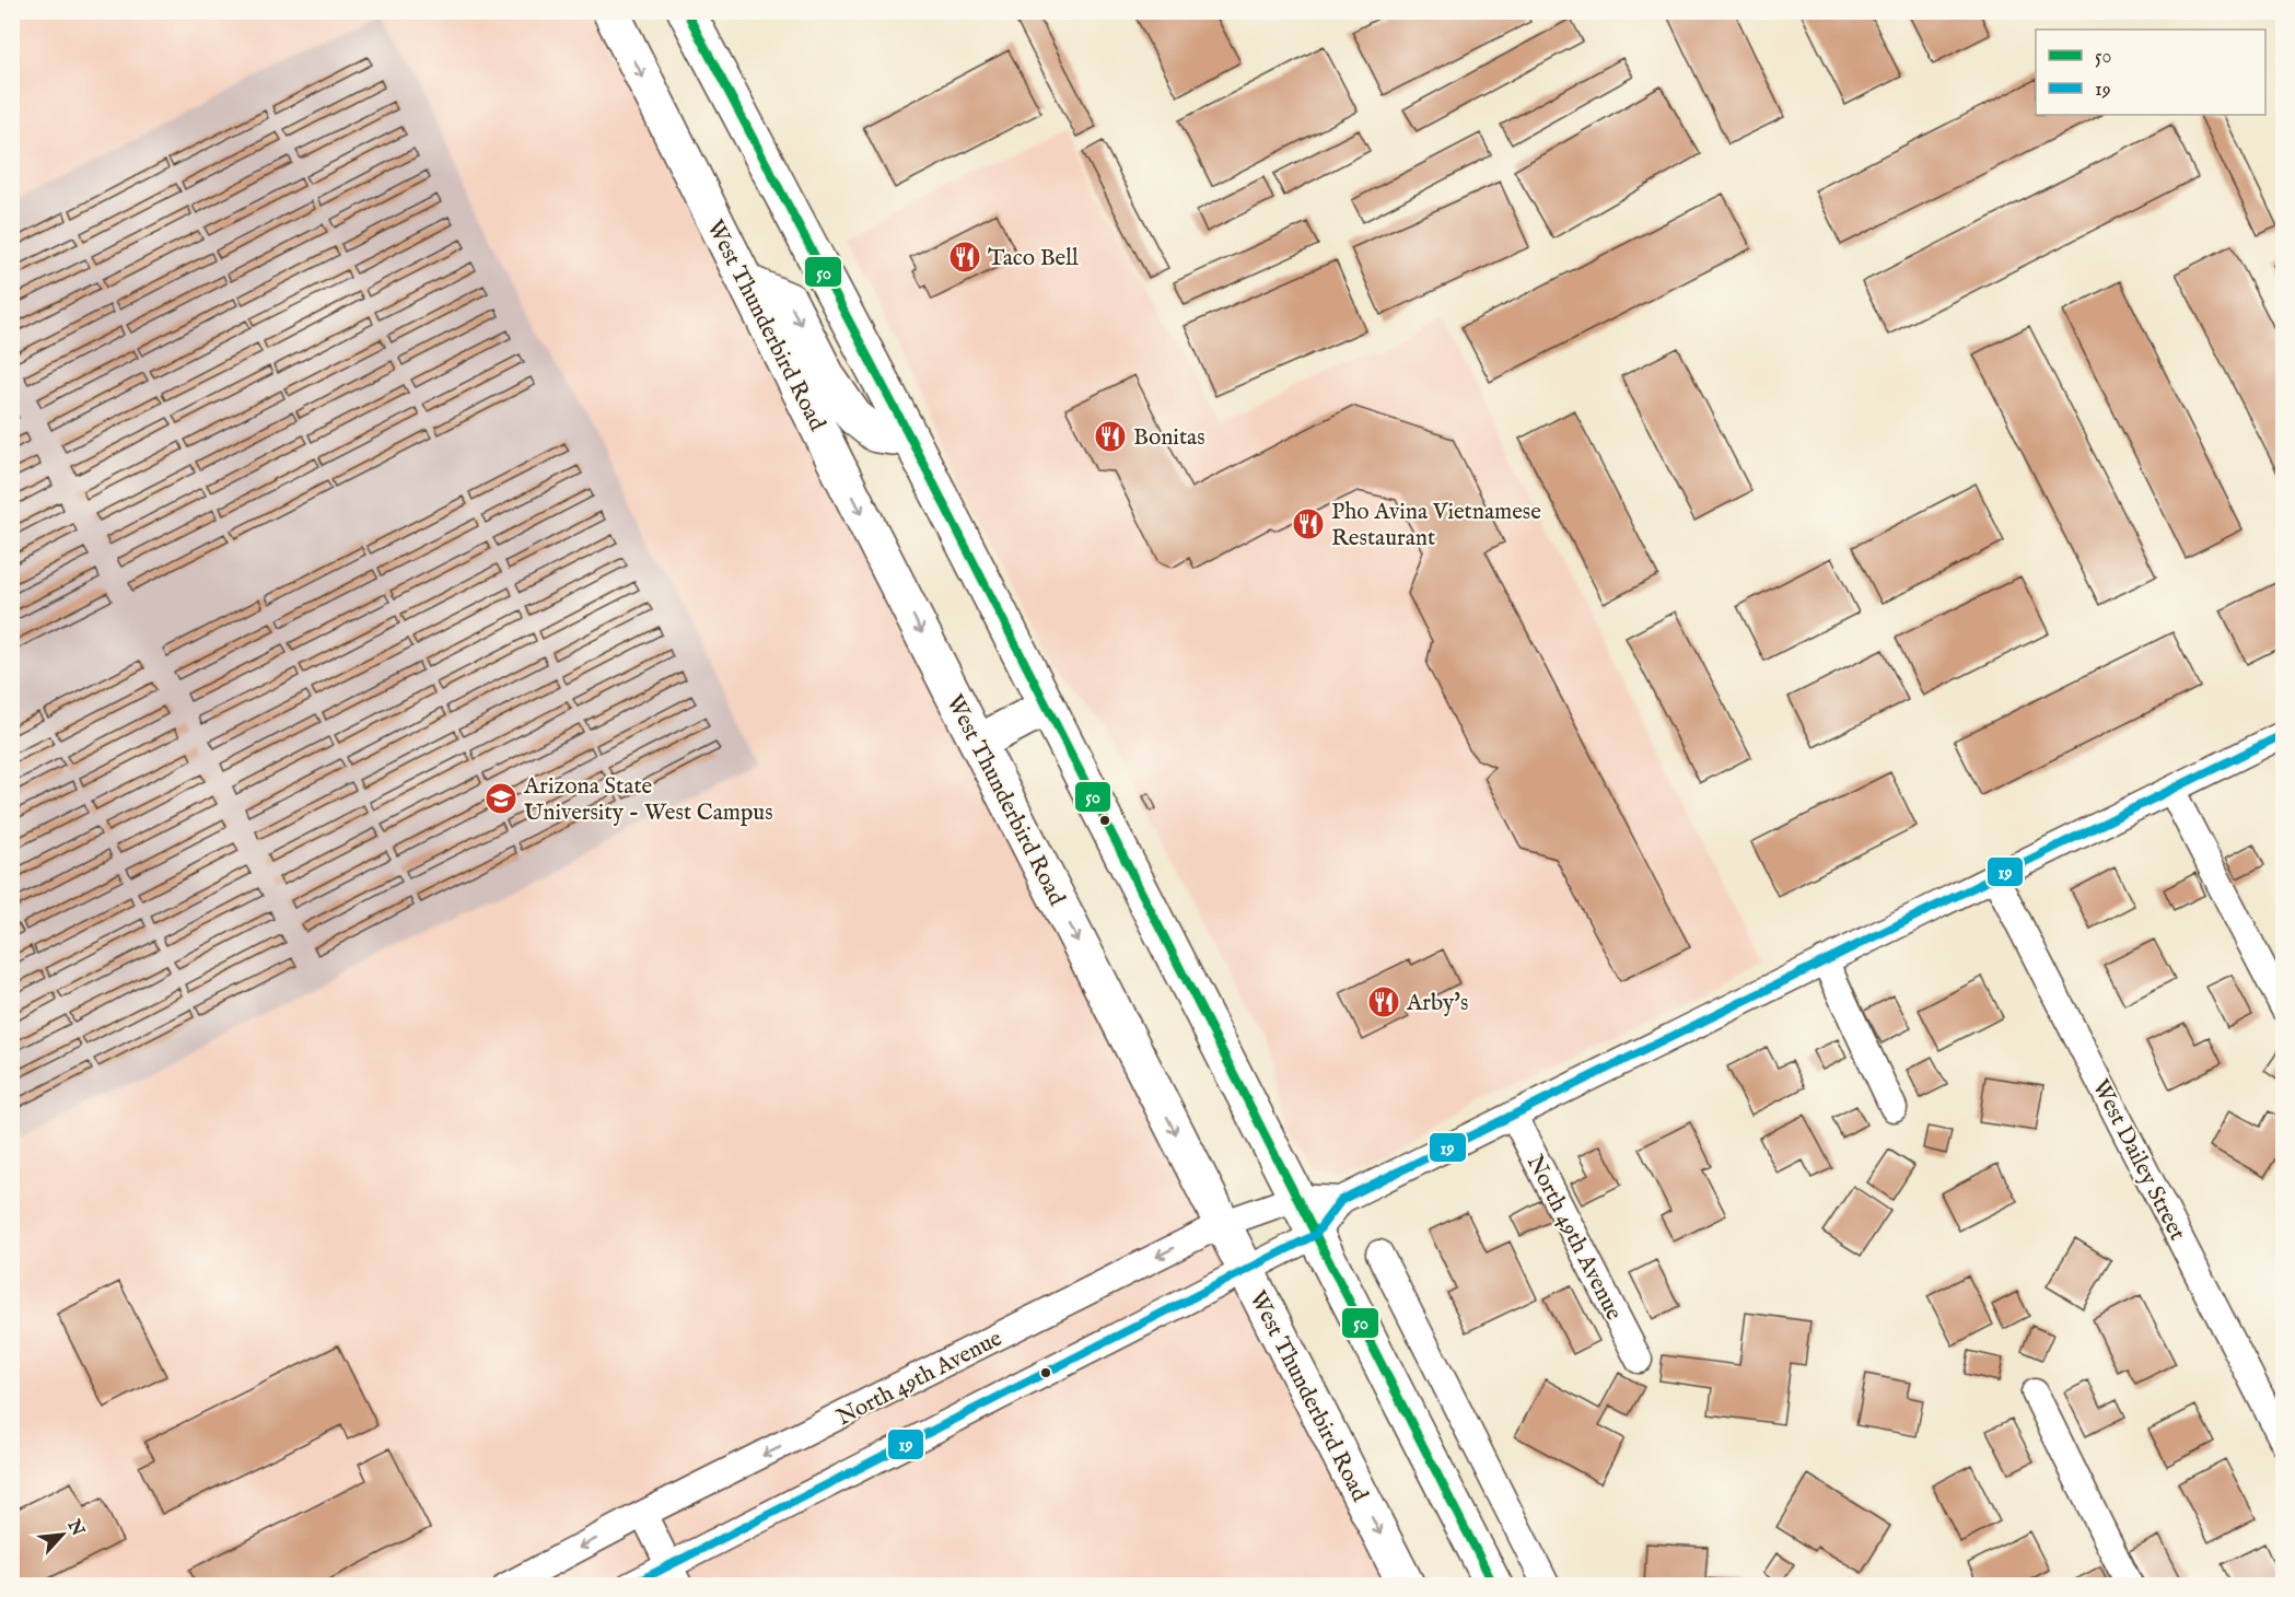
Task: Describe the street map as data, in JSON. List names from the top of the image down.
{
  "streets": {
    "main road": ["West Thunderbird Road"],
    "street": ["West Dailey Street", "North 49th Avenue"]
  },
  "crossings": [
    ["West Thunderbird Road", "North 49th Avenue"],
    ["West Dailey Street", "North 49th Avenue"]
  ],
  "places": {
    "restaurant": [
      "Taco Bell",
      "Bonitas",
      "Pho Avina Vietnamese Restaurant",
      "Arby's"
    ],
    "school or university": ["Arizona State University - West Campus"]
  },
  "lines": ["transit line 50", "transit line 19"],
  "legend": ["50", "19"],
  "north": "top right"
}
